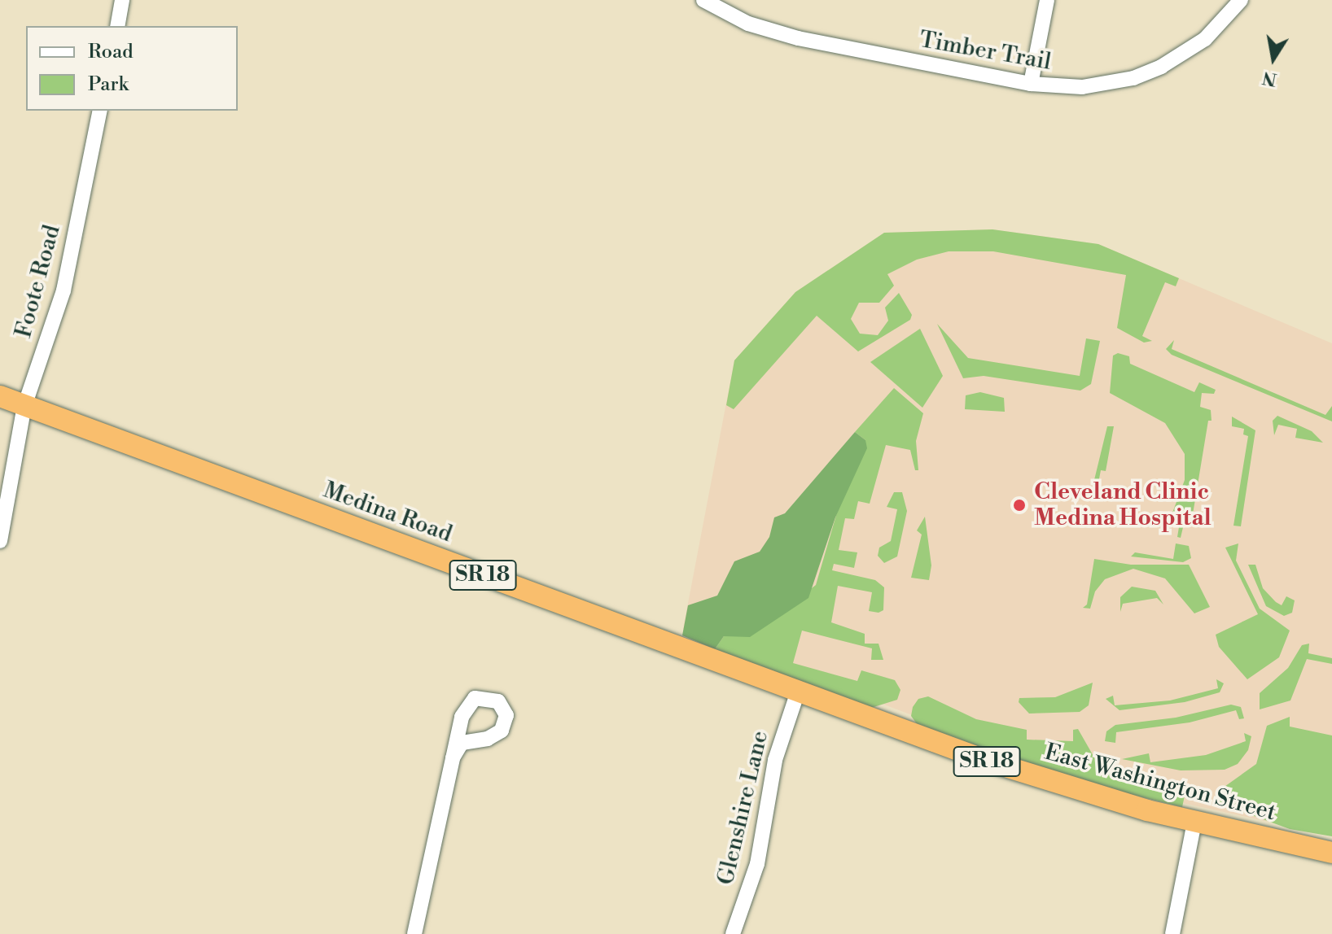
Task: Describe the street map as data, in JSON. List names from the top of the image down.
{
  "streets": {
    "highway": ["Medina Road", "SR 18", "East Washington Street"],
    "street": ["Timber Trail", "Foote Road", "Glenshire Lane"]
  },
  "crossings": [
    ["Foote Road", "Medina Road"],
    ["Medina Road", "East Washington Street"],
    ["East Washington Street", "Glenshire Lane"]
  ],
  "places": ["Cleveland Clinic Medina Hospital"],
  "legend": ["Road", "Park"],
  "north": "bottom"
}
